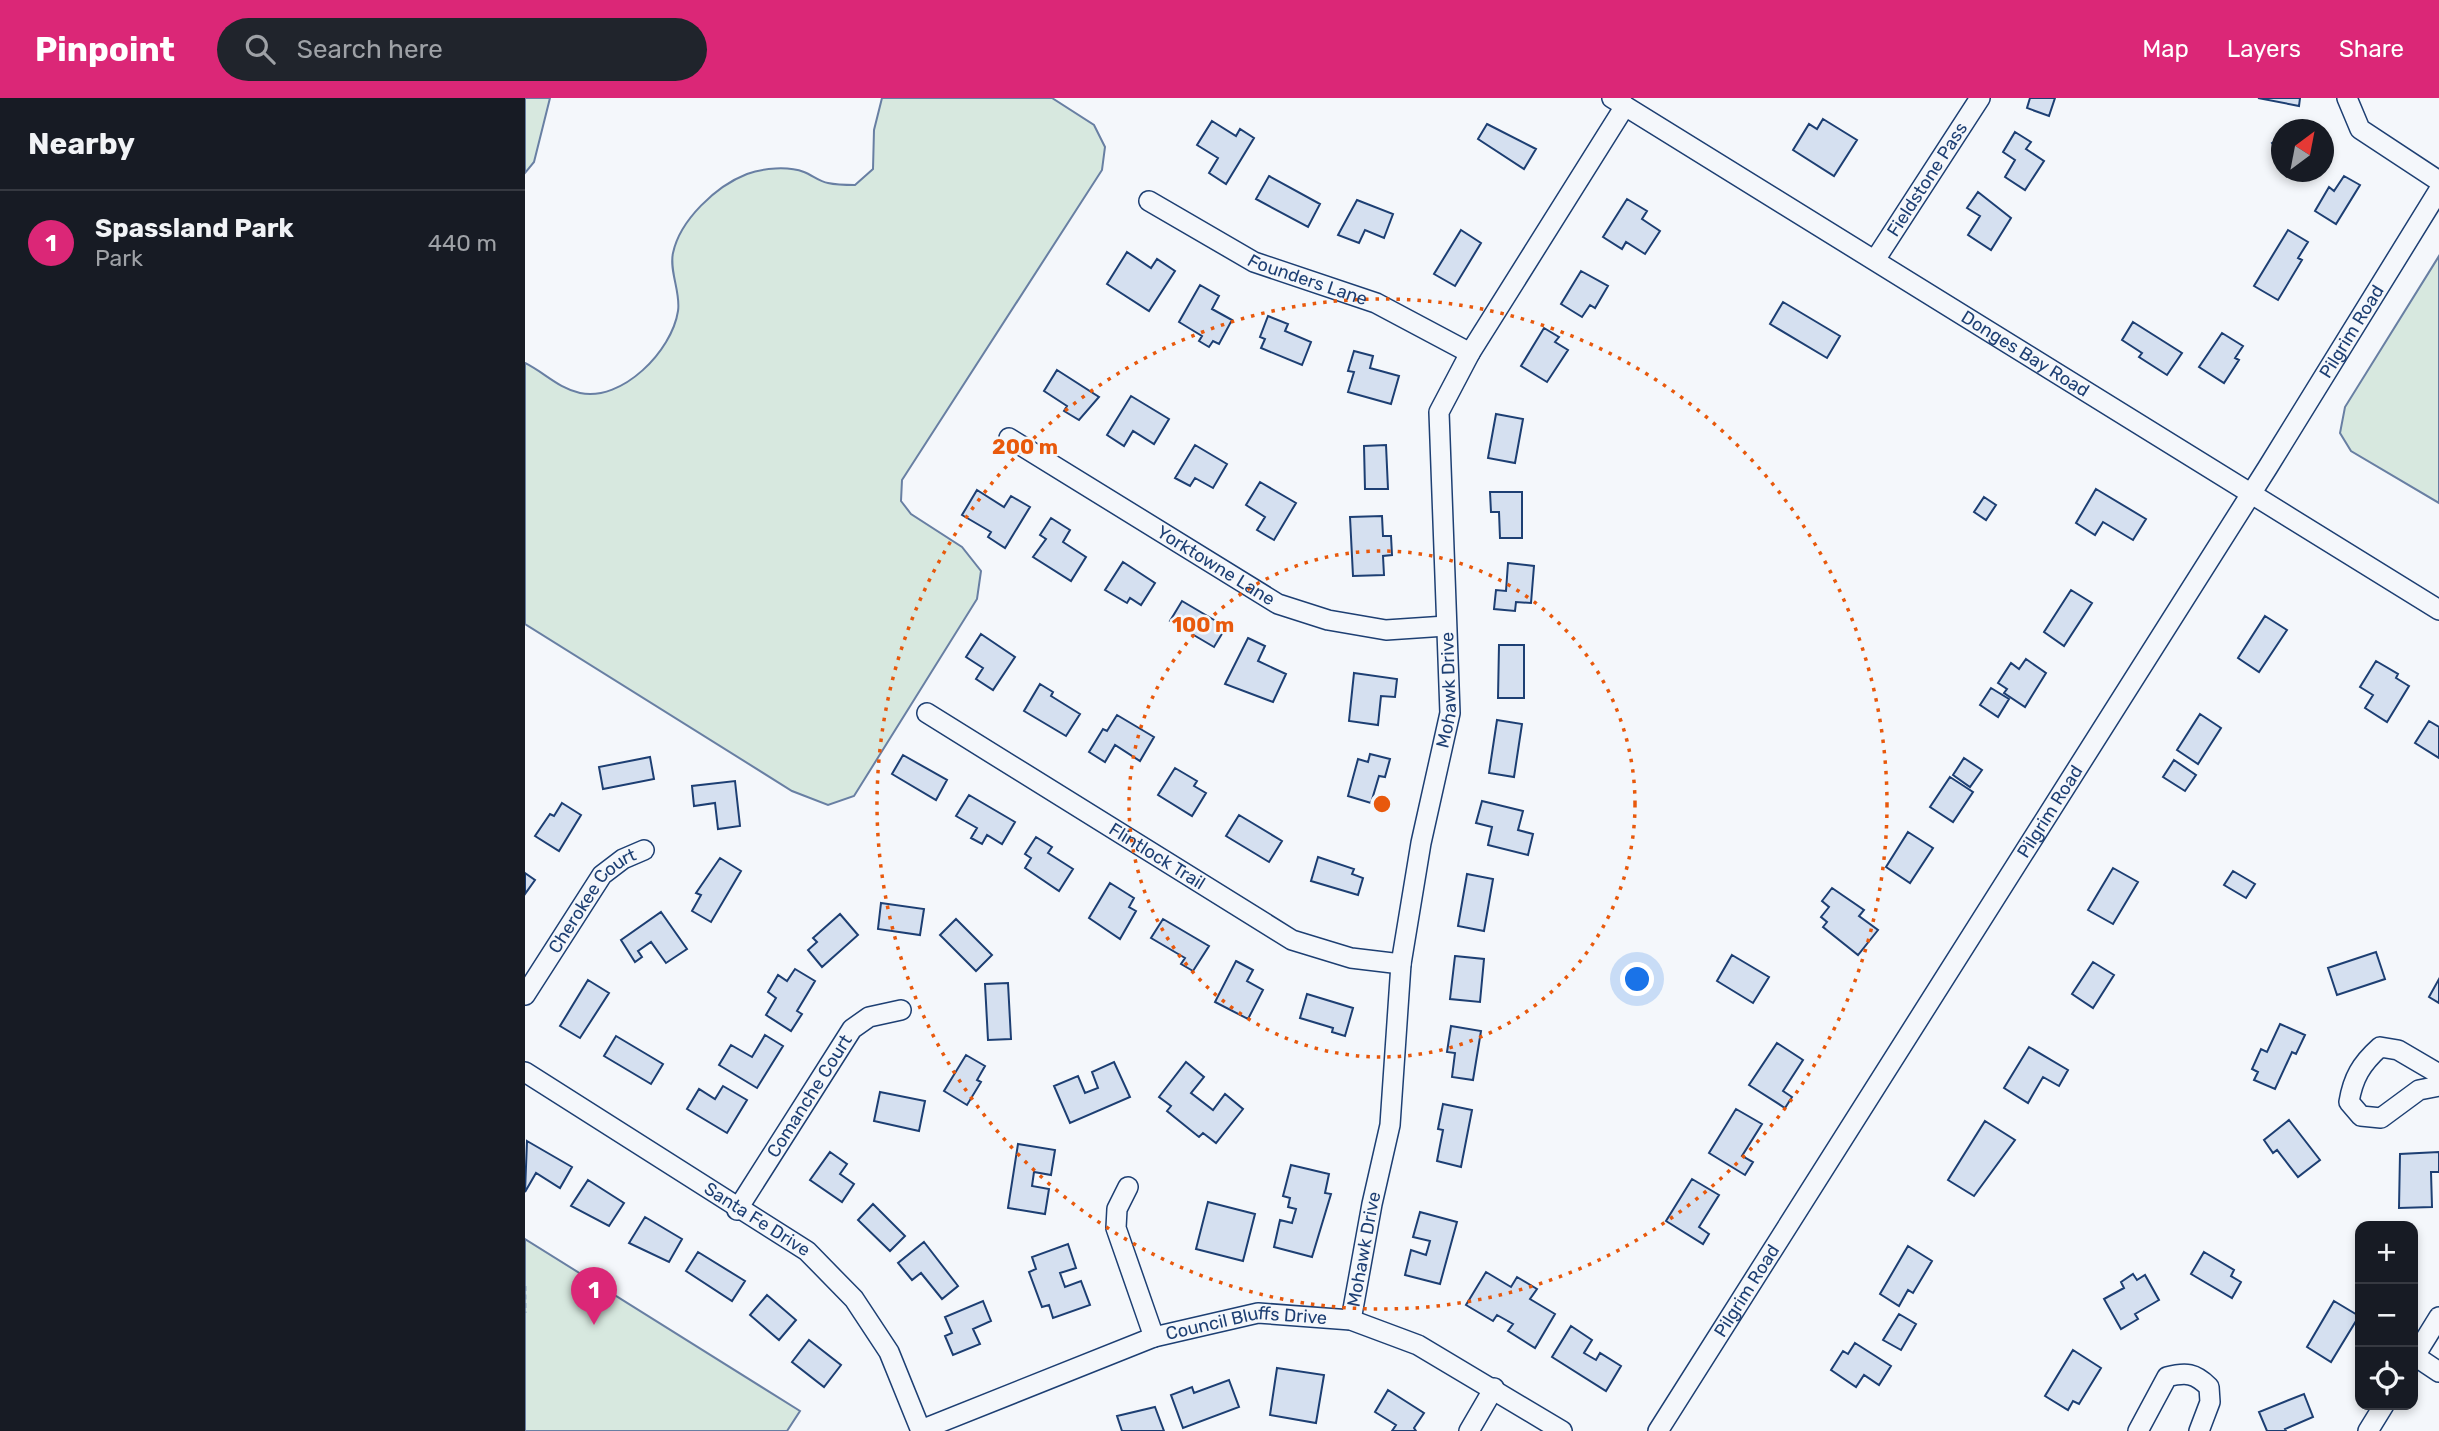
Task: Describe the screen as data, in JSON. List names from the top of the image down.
{
  "streets": {
    "street": [
      "Fieldstone Pass",
      "Founders Lane",
      "Pilgrim Road",
      "Donges Bay Road",
      "Yorktowne Lane",
      "Mohawk Drive",
      "Flintlock Trail",
      "Cherokee Court",
      "Comanche Court",
      "Santa Fe Drive",
      "Council Bluffs Drive"
    ]
  },
  "crossings": [
    ["Fieldstone Pass", "Donges Bay Road"],
    ["Founders Lane", "Mohawk Drive"],
    ["Pilgrim Road", "Donges Bay Road"],
    ["Donges Bay Road", "Mohawk Drive"],
    ["Yorktowne Lane", "Mohawk Drive"],
    ["Mohawk Drive", "Flintlock Trail"],
    ["Mohawk Drive", "Council Bluffs Drive"],
    ["Comanche Court", "Santa Fe Drive"],
    ["Santa Fe Drive", "Council Bluffs Drive"]
  ],
  "north": "top right",
  "page": {
    "header": "Pinpoint",
    "search": "Search here",
    "nav": ["Map", "Layers", "Share"],
    "heading": "Nearby",
    "list": [
      {
        "mark": "1",
        "name": "Spassland Park",
        "note": "Park",
        "value": "440 m"
      }
    ],
    "map_buttons": ["+", "−"],
    "pins": "1"
  },
  "rings": ["200 m", "100 m"]
}
